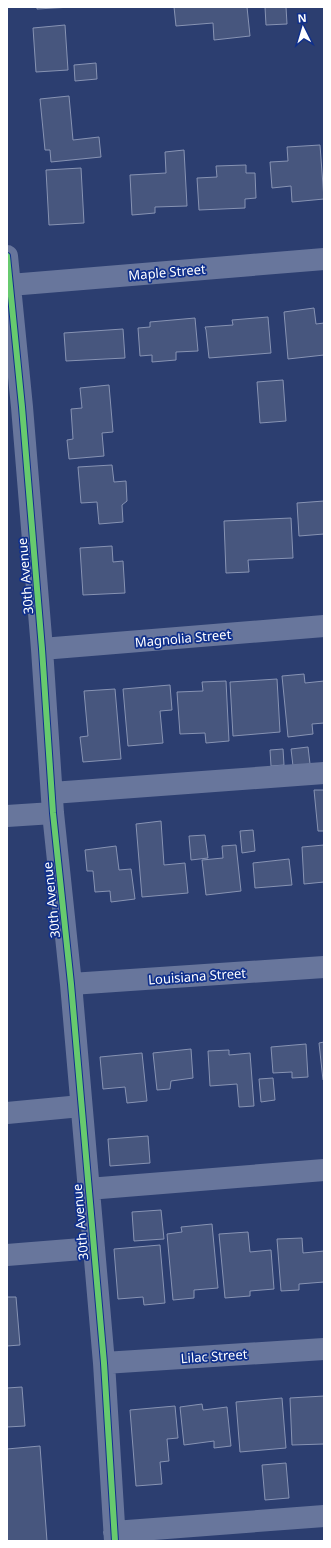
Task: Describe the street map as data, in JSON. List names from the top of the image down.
{
  "streets": {
    "street": [
      "Maple Street",
      "30th Avenue",
      "Magnolia Street",
      "Louisiana Street",
      "Lilac Street"
    ]
  },
  "crossings": [
    ["Maple Street", "30th Avenue"],
    ["30th Avenue", "Magnolia Street"],
    ["30th Avenue", "Louisiana Street"],
    ["30th Avenue", "Lilac Street"]
  ],
  "north": "top"
}
